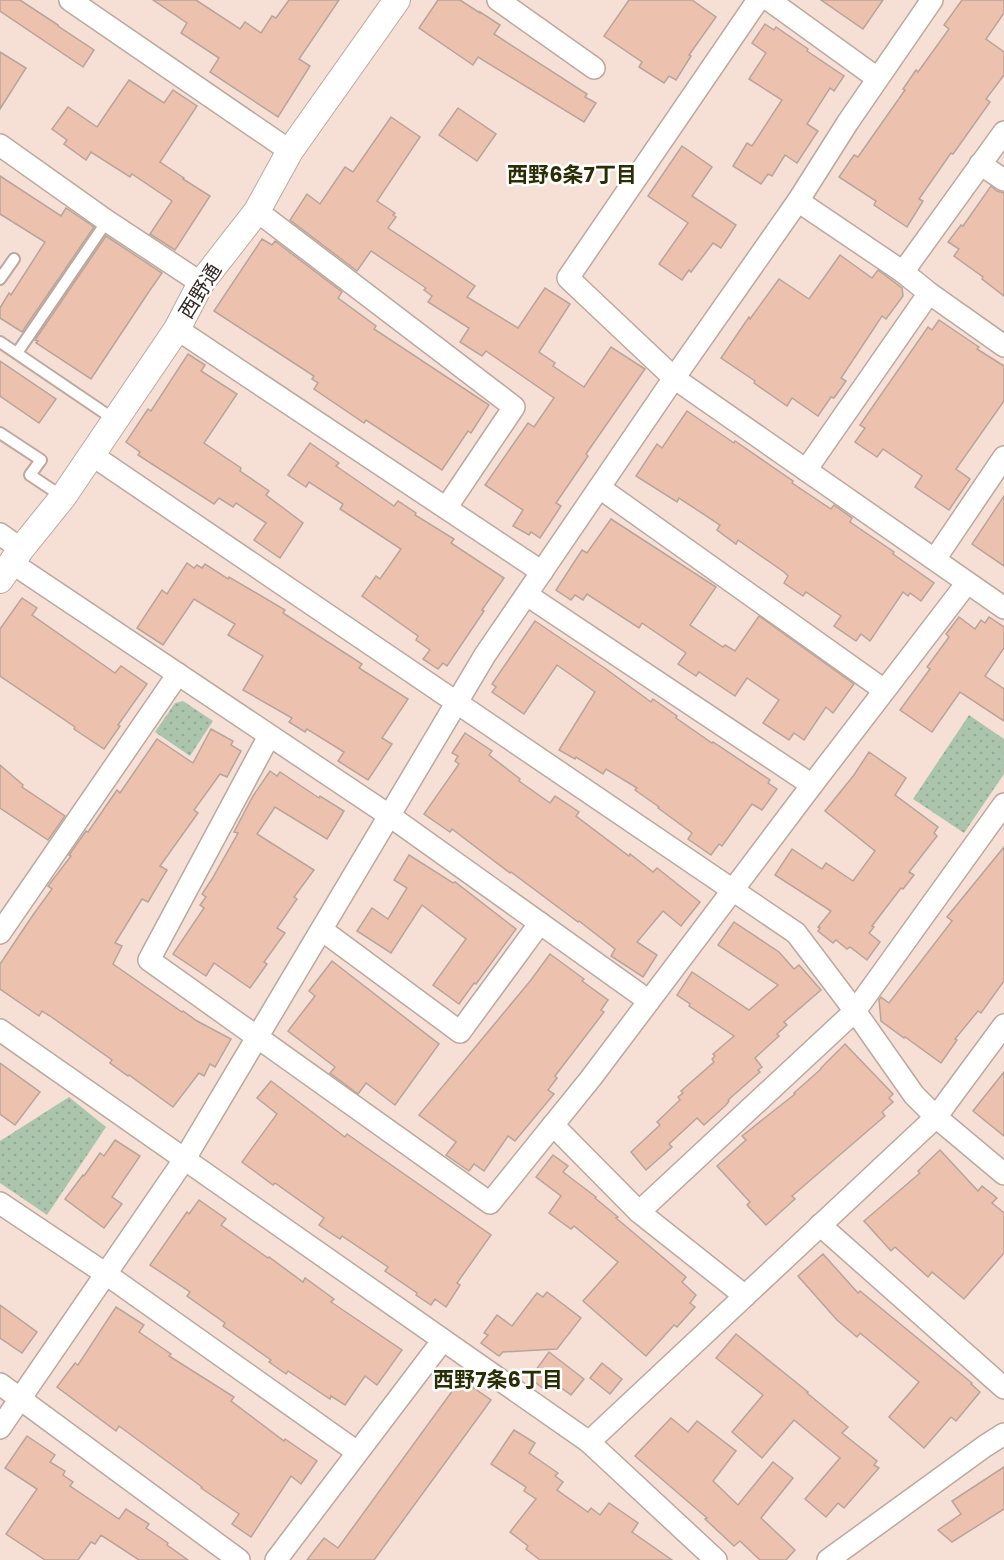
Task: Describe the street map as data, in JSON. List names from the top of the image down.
{
  "streets": {
    "street": ["西野通"]
  },
  "districts": ["西野6条7丁目", "西野7条6丁目"]
}
